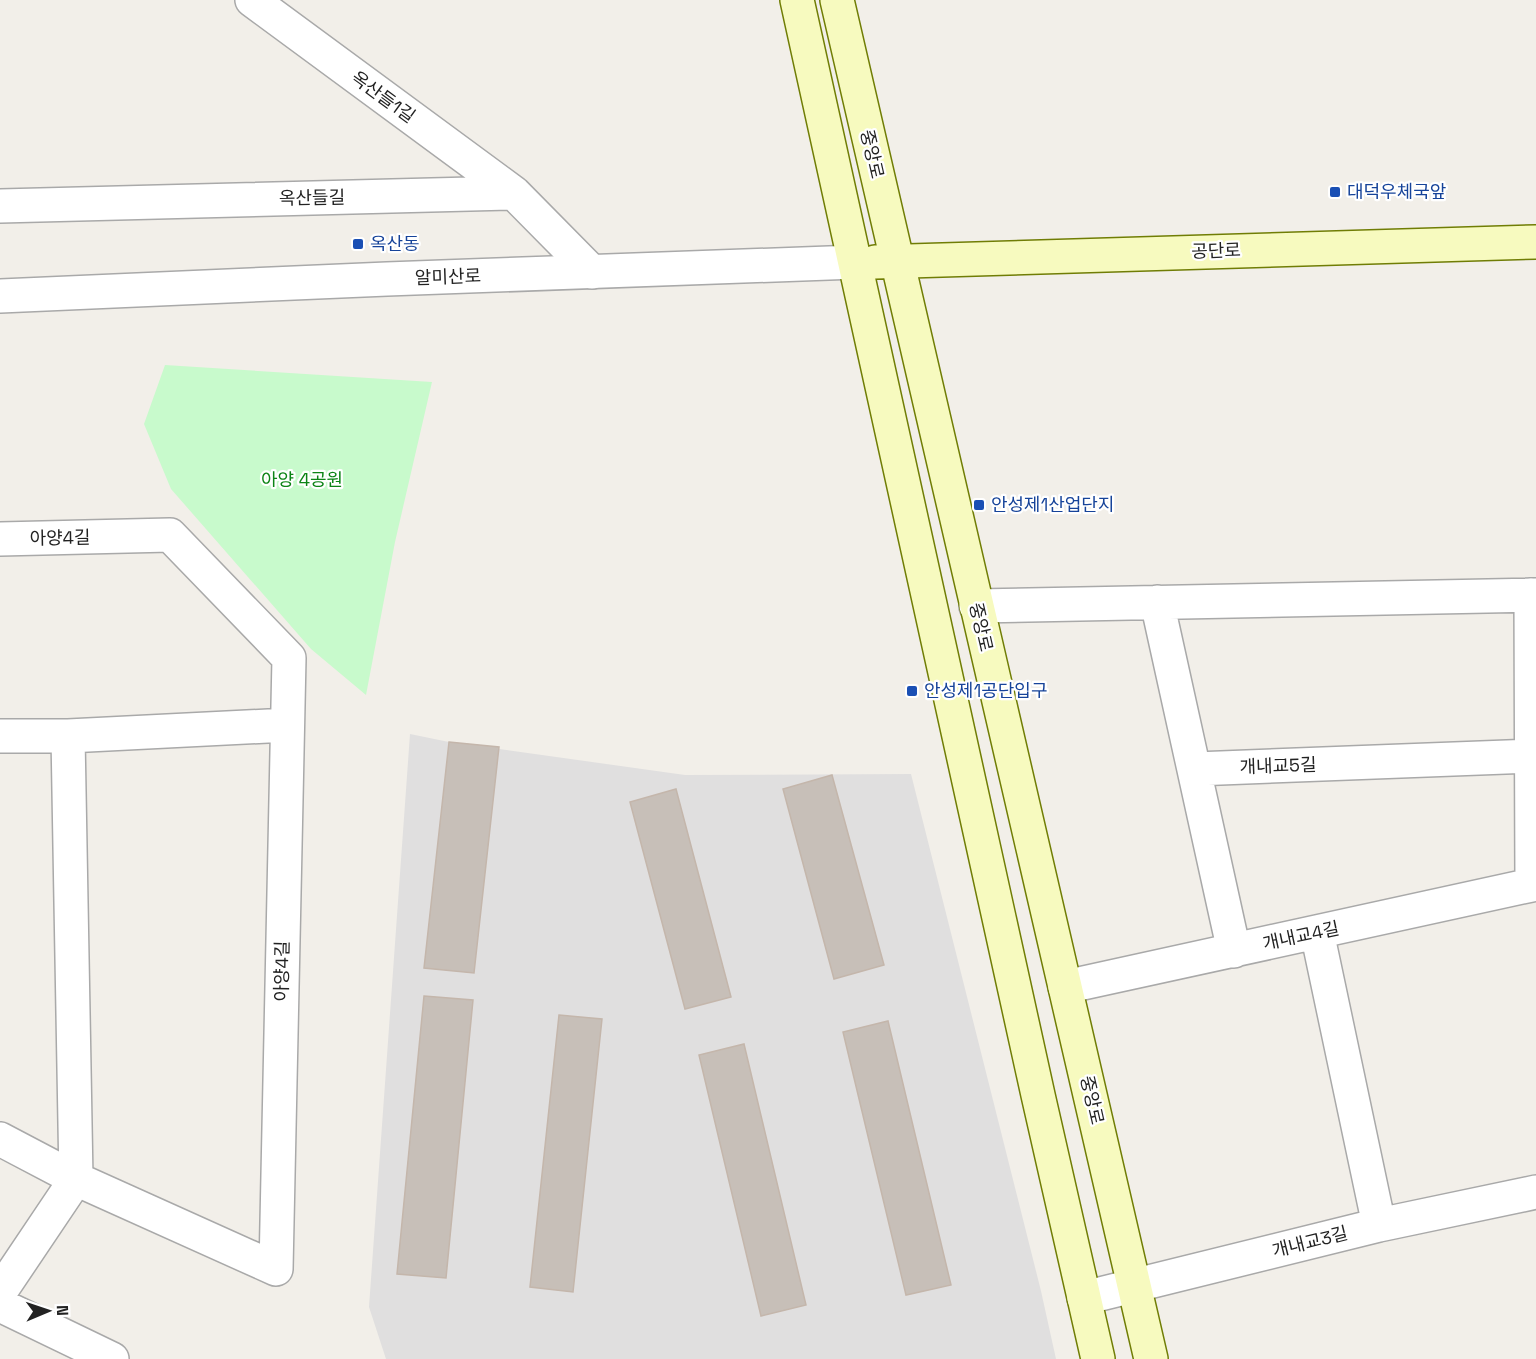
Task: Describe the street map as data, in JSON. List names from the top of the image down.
{
  "streets": {
    "main road": ["중앙로", "공단로", "알미산로"],
    "street": [
      "옥산들1길",
      "옥산들길",
      "아양4길",
      "개내교5길",
      "개내교4길",
      "개내교3길"
    ]
  },
  "crossings": [
    ["옥산들1길", "옥산들길"],
    ["중앙로", "공단로"],
    ["중앙로", "알미산로"],
    ["중앙로", "개내교4길"],
    ["중앙로", "개내교3길"],
    ["공단로", "알미산로"]
  ],
  "parks": ["아양 4공원"],
  "places": {
    "transit": [
      "대덕우체국앞",
      "옥산동",
      "안성제1산업단지",
      "안성제1공단입구"
    ]
  },
  "north": "right"
}
